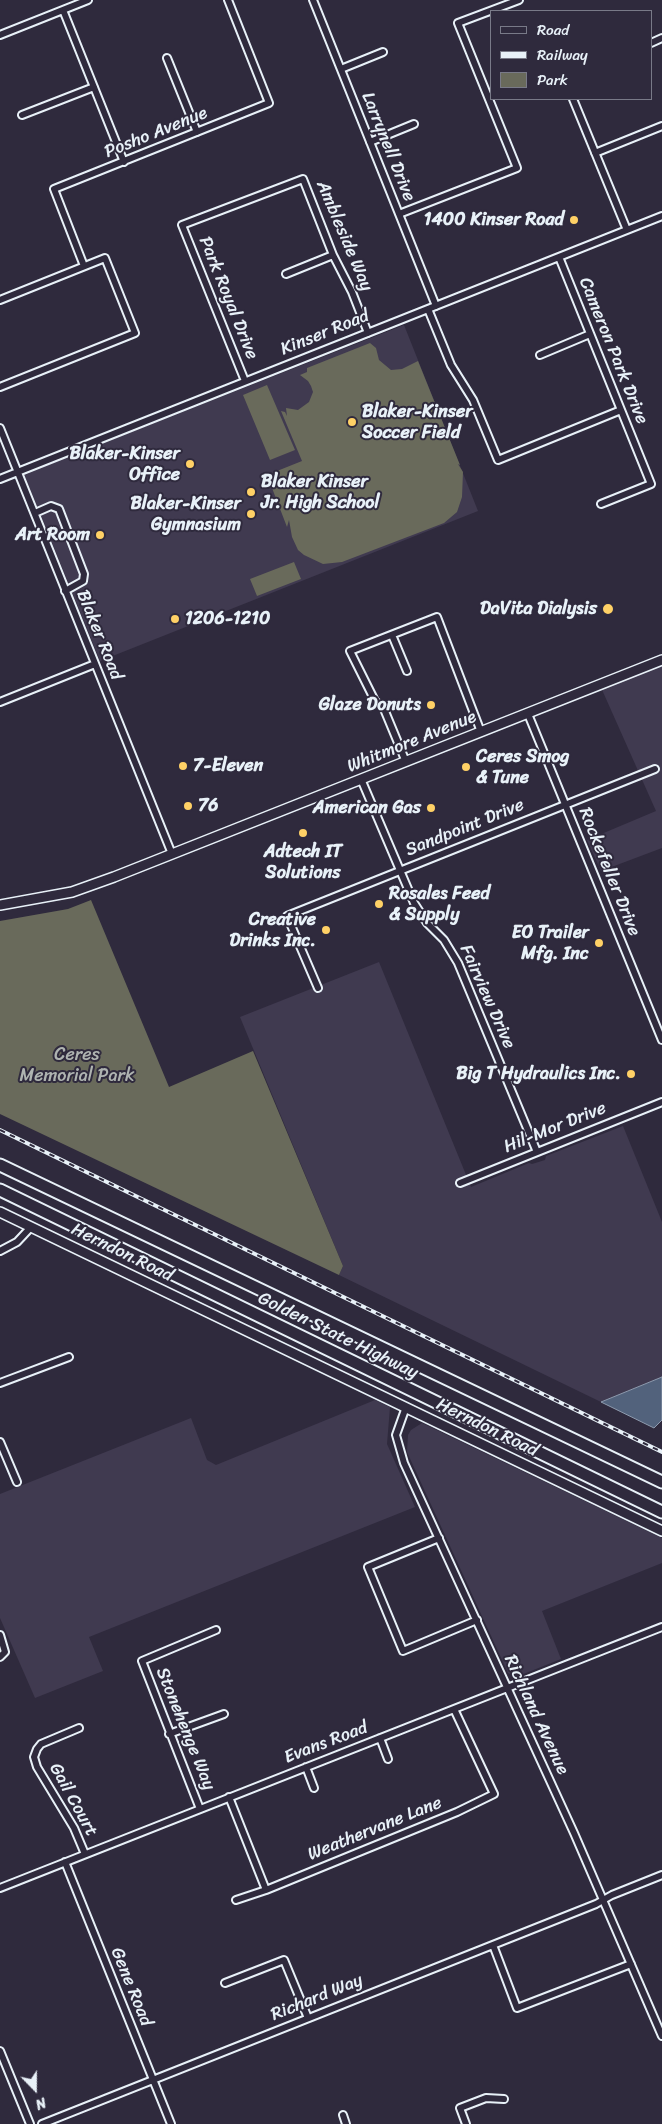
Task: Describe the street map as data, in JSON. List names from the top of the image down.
{
  "streets": {
    "highway": ["Golden State Highway"],
    "street": [
      "Posho Avenue",
      "Larrynell Drive",
      "Ambleside Way",
      "Park Royal Drive",
      "Kinser Road",
      "Cameron Park Drive",
      "Blaker Road",
      "Whitmore Avenue",
      "Sandpoint Drive",
      "Rockefeller Drive",
      "Fairview Drive",
      "Hil-Mor Drive",
      "Herndon Road",
      "Richland Avenue",
      "Stonehenge Way",
      "Evans Road",
      "Gail Court",
      "Weathervane Lane",
      "Gene Road",
      "Richard Way"
    ]
  },
  "crossings": [
    ["Larrynell Drive", "Kinser Road"],
    ["Ambleside Way", "Park Royal Drive"],
    ["Ambleside Way", "Kinser Road"],
    ["Park Royal Drive", "Kinser Road"],
    ["Kinser Road", "Cameron Park Drive"],
    ["Kinser Road", "Blaker Road"],
    ["Blaker Road", "Whitmore Avenue"],
    ["Whitmore Avenue", "Rockefeller Drive"],
    ["Whitmore Avenue", "Fairview Drive"],
    ["Sandpoint Drive", "Rockefeller Drive"],
    ["Sandpoint Drive", "Fairview Drive"],
    ["Fairview Drive", "Hil-Mor Drive"],
    ["Herndon Road", "Richland Avenue"],
    ["Richland Avenue", "Evans Road"],
    ["Richland Avenue", "Richard Way"],
    ["Stonehenge Way", "Evans Road"],
    ["Evans Road", "Gail Court"],
    ["Evans Road", "Weathervane Lane"],
    ["Evans Road", "Gene Road"],
    ["Gene Road", "Richard Way"]
  ],
  "parks": ["Ceres Memorial Park"],
  "places": [
    "1400 Kinser Road",
    "Blaker-Kinser Soccer Field",
    "Blaker-Kinser Office",
    "Blaker Kinser Jr. High School",
    "Blaker-Kinser Gymnasium",
    "Art Room",
    "DaVita Dialysis",
    "1206-1210",
    "Glaze Donuts",
    "7-Eleven",
    "Ceres Smog & Tune",
    "76",
    "American Gas",
    "Adtech IT Solutions",
    "Rosales Feed & Supply",
    "Creative Drinks Inc.",
    "EO Trailer Mfg. Inc",
    "Big T Hydraulics Inc."
  ],
  "legend": ["Road", "Railway", "Park"],
  "north": "bottom"
}
